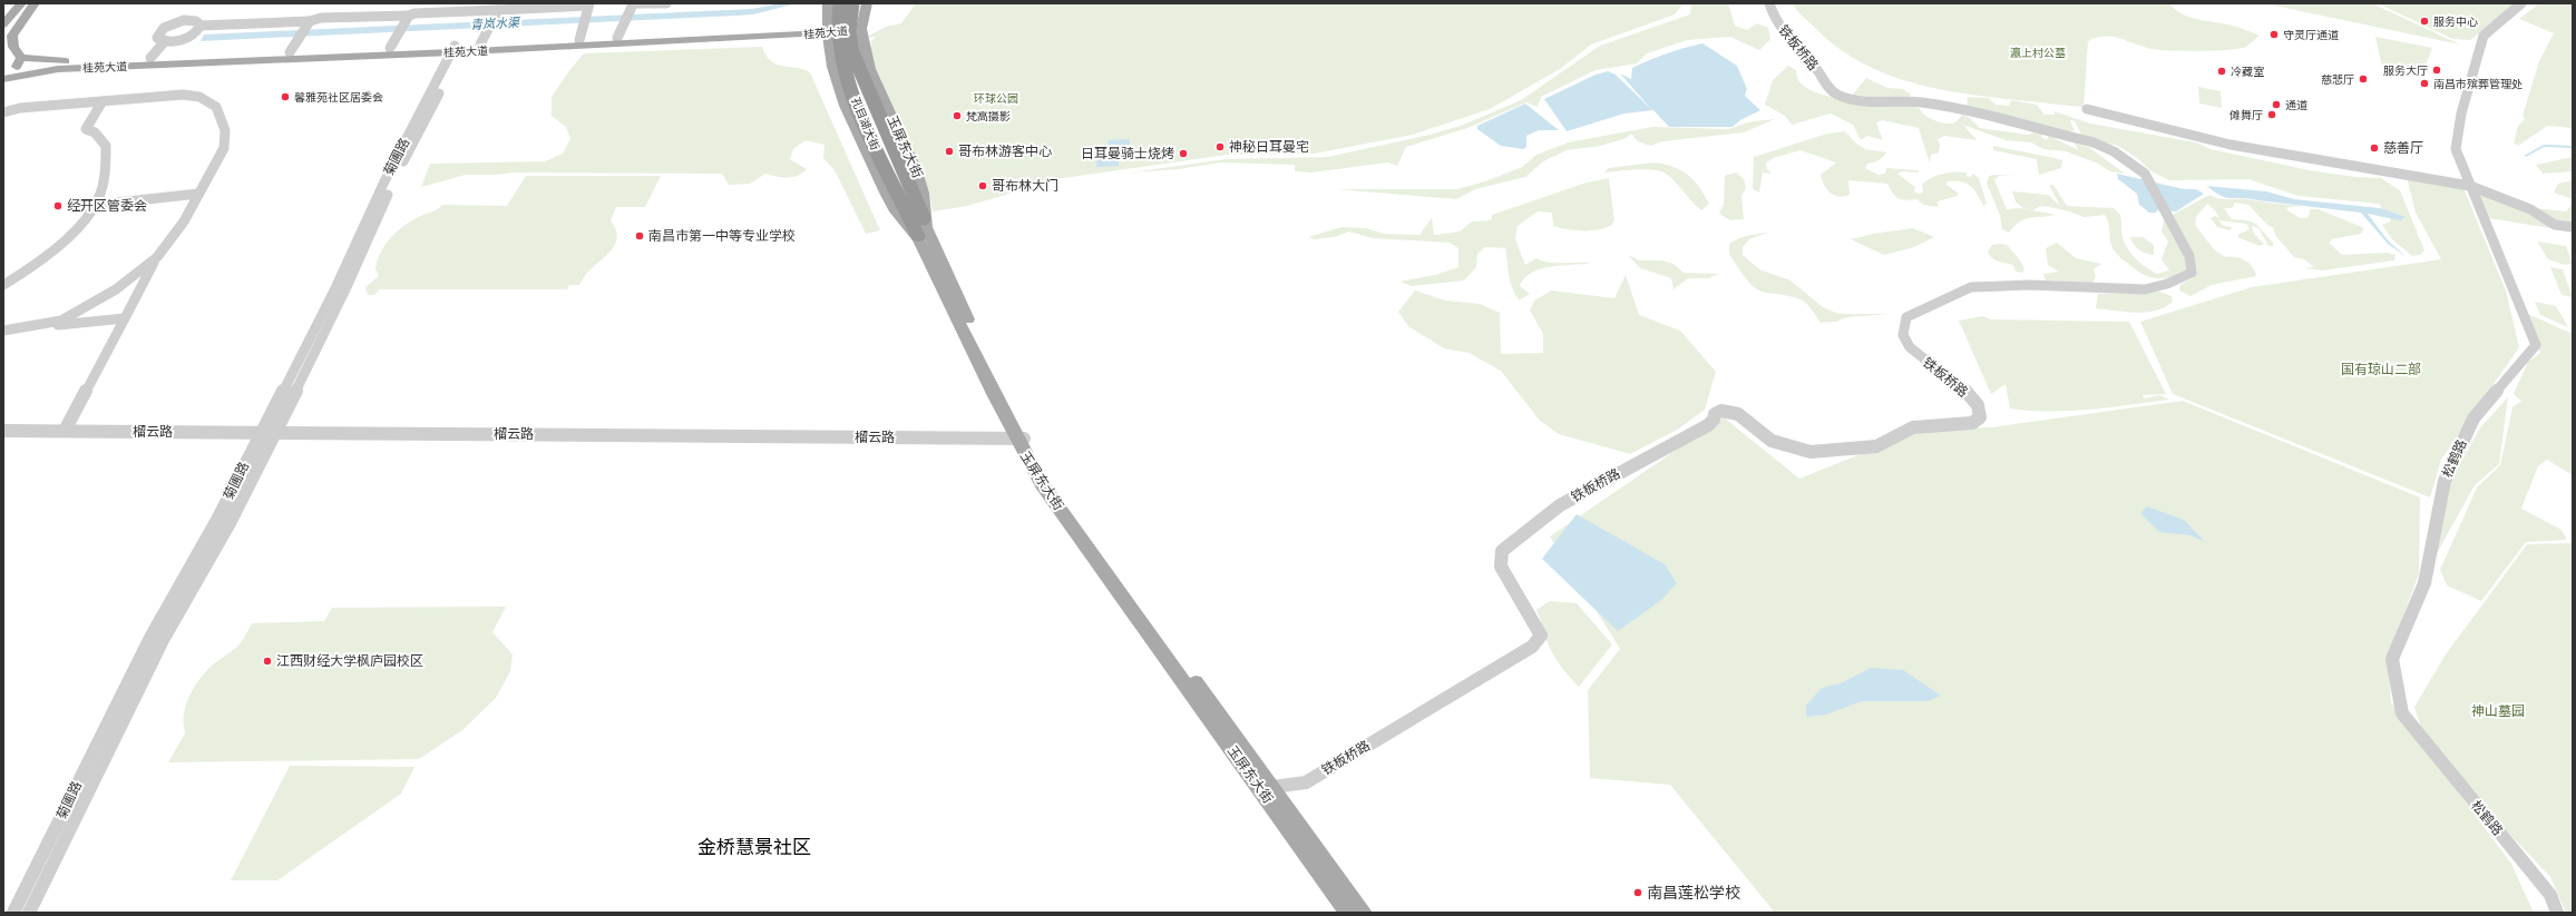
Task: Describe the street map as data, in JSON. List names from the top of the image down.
{
  "streets": {
    "highway": ["孔目湖大街"],
    "main road": ["桂苑大道", "玉屏东大街"],
    "street": [
      "铁板桥路",
      "菊圃路",
      "榴云路",
      "松鹤路"
    ]
  },
  "crossings": [
    ["桂苑大道", "玉屏东大街"],
    ["桂苑大道", "菊圃路"],
    ["铁板桥路", "玉屏东大街"],
    ["孔目湖大街", "玉屏东大街"],
    ["玉屏东大街", "榴云路"],
    ["菊圃路", "榴云路"]
  ],
  "districts": ["金桥慧景社区"],
  "water": ["青岚水渠"],
  "parks": [
    "瀛上村公墓",
    "环球公园",
    "国有琼山二部",
    "神山墓园"
  ],
  "places": [
    "服务中心",
    "守灵厅通道",
    "服务大厅",
    "冷藏室",
    "慈悲厅",
    "南昌市殡葬管理处",
    "馨雅苑社区居委会",
    "通道",
    "傩舞厅",
    "梵高摄影",
    "神秘日耳曼宅",
    "慈善厅",
    "哥布林游客中心",
    "日耳曼骑士烧烤",
    "哥布林大门",
    "经开区管委会",
    "南昌市第一中等专业学校",
    "江西财经大学枫庐园校区",
    "南昌莲松学校"
  ]
}
